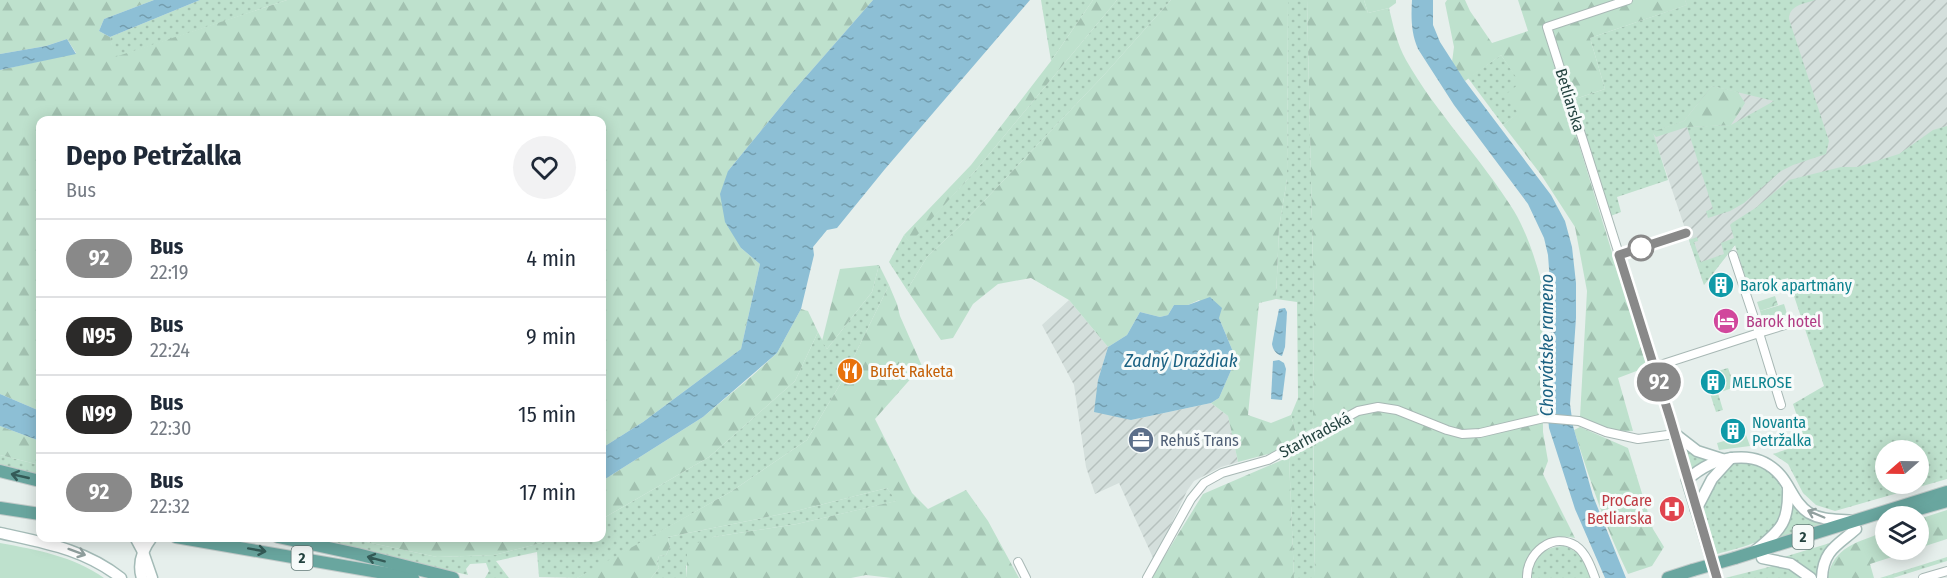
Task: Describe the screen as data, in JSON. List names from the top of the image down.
{
  "streets": {
    "main road": ["2"],
    "street": ["Betliarska", "Starhradská"]
  },
  "crossings": [
    ["Betliarska", "Starhradská"]
  ],
  "water": ["Chorvátske rameno", "Zadný Draždiak"],
  "places": {
    "building": ["Barok apartmány", "MELROSE", "Novanta Petržalka"],
    "hotel": ["Barok hotel"],
    "restaurant": ["Bufet Raketa"],
    "office": ["Rehuš Trans"],
    "hospital": ["ProCare Betliarska"]
  },
  "lines": ["bus line 92"],
  "north": "left",
  "page": {
    "on_map": "92",
    "heading": ["Depo Petržalka", "Bus"],
    "list": [
      {
        "mark": "92",
        "name": "Bus",
        "note": "22:19",
        "value": "4 min"
      },
      {
        "mark": "N95",
        "name": "Bus",
        "note": "22:24",
        "value": "9 min"
      },
      {
        "mark": "N99",
        "name": "Bus",
        "note": "22:30",
        "value": "15 min"
      },
      {
        "mark": "92",
        "name": "Bus",
        "note": "22:32",
        "value": "17 min"
      }
    ]
  }
}
